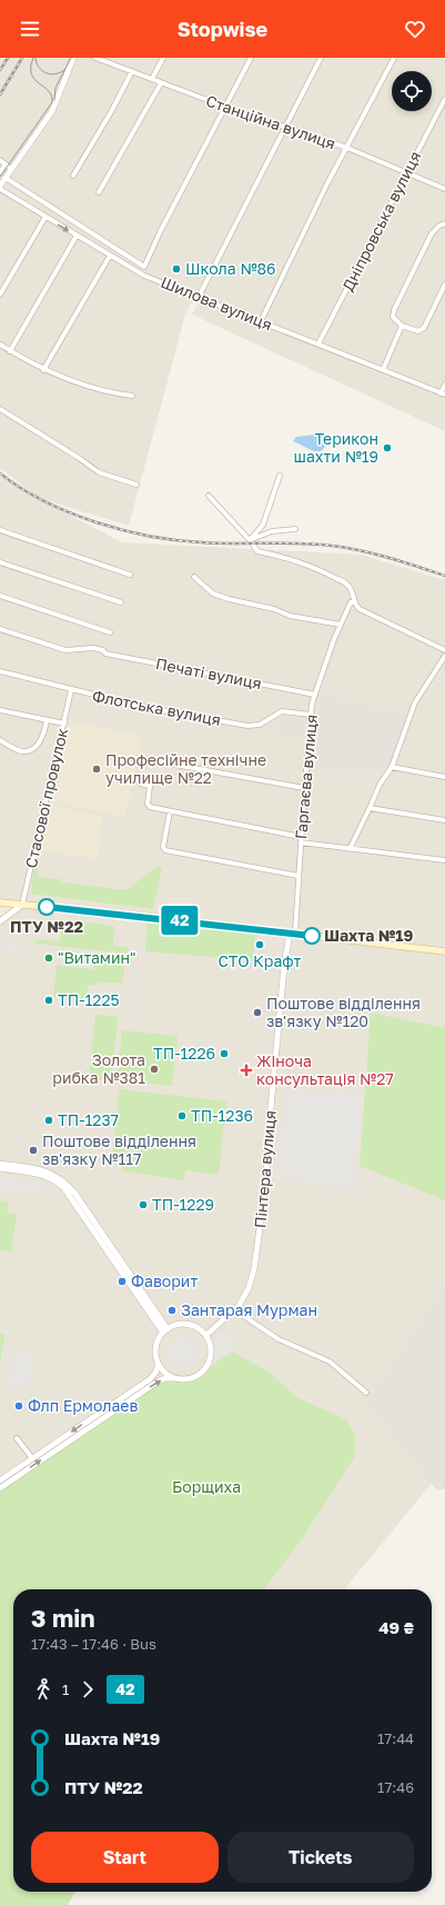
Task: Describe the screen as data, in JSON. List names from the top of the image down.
{
  "streets": {
    "street": [
      "Станційна вулиця",
      "Дніпровська вулиця",
      "Шилова вулиця",
      "Печаті вулиця",
      "Флотська вулиця",
      "Гаргаєва вулиця",
      "Стасової провулок",
      "Пінтера вулиця"
    ]
  },
  "crossings": [
    ["Станційна вулиця", "Дніпровська вулиця"],
    ["Станційна вулиця", "Шилова вулиця"],
    ["Дніпровська вулиця", "Шилова вулиця"],
    ["Печаті вулиця", "Гаргаєва вулиця"],
    ["Флотська вулиця", "Гаргаєва вулиця"],
    ["Флотська вулиця", "Стасової провулок"],
    ["Гаргаєва вулиця", "Пінтера вулиця"]
  ],
  "parks": ["Борщиха"],
  "places": {
    "other": [
      "Школа №86",
      "Терикон шахти №19",
      "Професійне технічне училище №22",
      "ПТУ №22",
      "Шахта №19",
      "СТО Крафт",
      "\"Витамин\"",
      "ТП-1225",
      "Поштове відділення зв'язку №120",
      "ТП-1226",
      "Золота рибка №381",
      "ТП-1236",
      "ТП-1237",
      "Поштове відділення зв'язку №117",
      "ТП-1229",
      "Фаворит",
      "Зантарая Мурман",
      "Флп Ермолаев"
    ],
    "health": ["Жіноча консультація №27"]
  },
  "lines": ["bus line 42"],
  "page": {
    "header": "Stopwise",
    "on_map": "42",
    "heading": ["3 min", "17:43 – 17:46 · Bus", "49 ₴"],
    "legs": ["1", "42"],
    "list": [
      {
        "name": "Шахта №19",
        "value": "17:44"
      },
      {
        "name": "ПТУ №22",
        "value": "17:46"
      }
    ],
    "buttons": ["Start", "Tickets"]
  }
}
